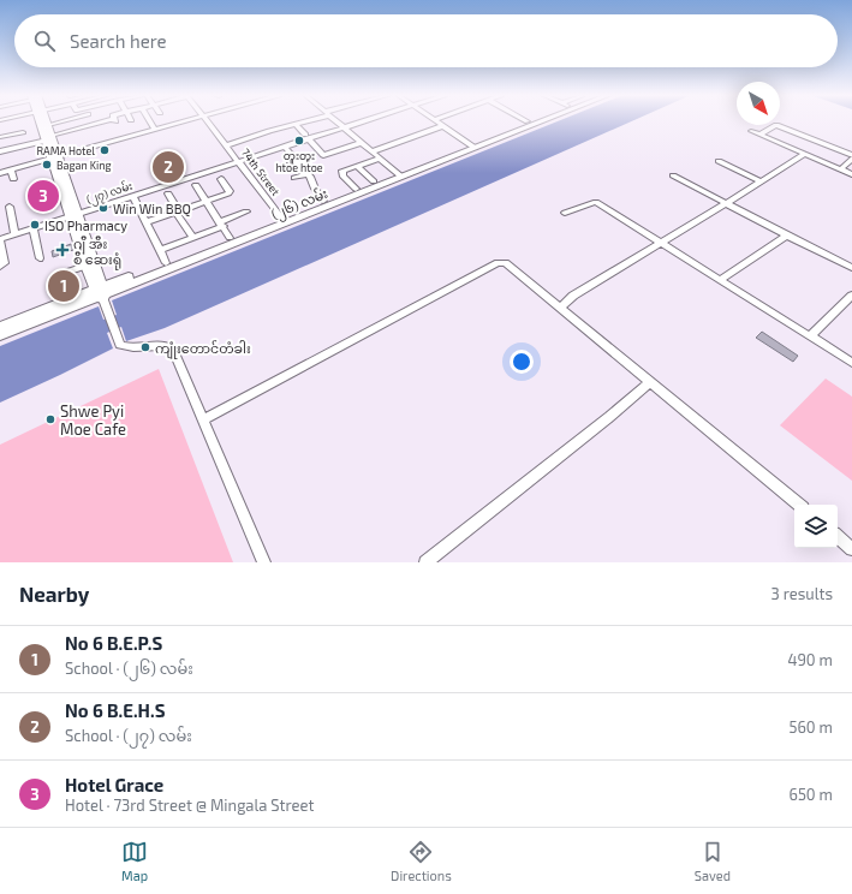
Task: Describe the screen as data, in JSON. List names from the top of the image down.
{
  "streets": {
    "main road": ["(၂၆) လမ်း"],
    "street": ["74th Street", "(၂၇) လမ်း"]
  },
  "crossings": [
    ["74th Street", "(၂၇) လမ်း"],
    ["74th Street", "(၂၆) လမ်း"]
  ],
  "places": {
    "other": [
      "တူးတူး htoe htoe",
      "RAMA Hotel",
      "Bagan King",
      "Win Win BBQ",
      "ISO Pharmacy",
      "ကျုံးတောင်တံခါး",
      "Shwe Pyi Moe Cafe"
    ],
    "health": ["ဂျီ အီး စီ ဆေးရုံ"]
  },
  "north": "bottom right",
  "page": {
    "search": "Search here",
    "pins": ["2", "3", "1"],
    "heading": ["Nearby", "3 results"],
    "list": [
      {
        "mark": "1",
        "name": "No 6 B.E.P.S",
        "note": "School · (၂၆) လမ်း",
        "value": "490 m"
      },
      {
        "mark": "2",
        "name": "No 6 B.E.H.S",
        "note": "School · (၂၇) လမ်း",
        "value": "560 m"
      },
      {
        "mark": "3",
        "name": "Hotel Grace",
        "note": "Hotel · 73rd Street @ Mingala Street",
        "value": "650 m"
      }
    ],
    "nav": ["Map", "Directions", "Saved"]
  }
}
